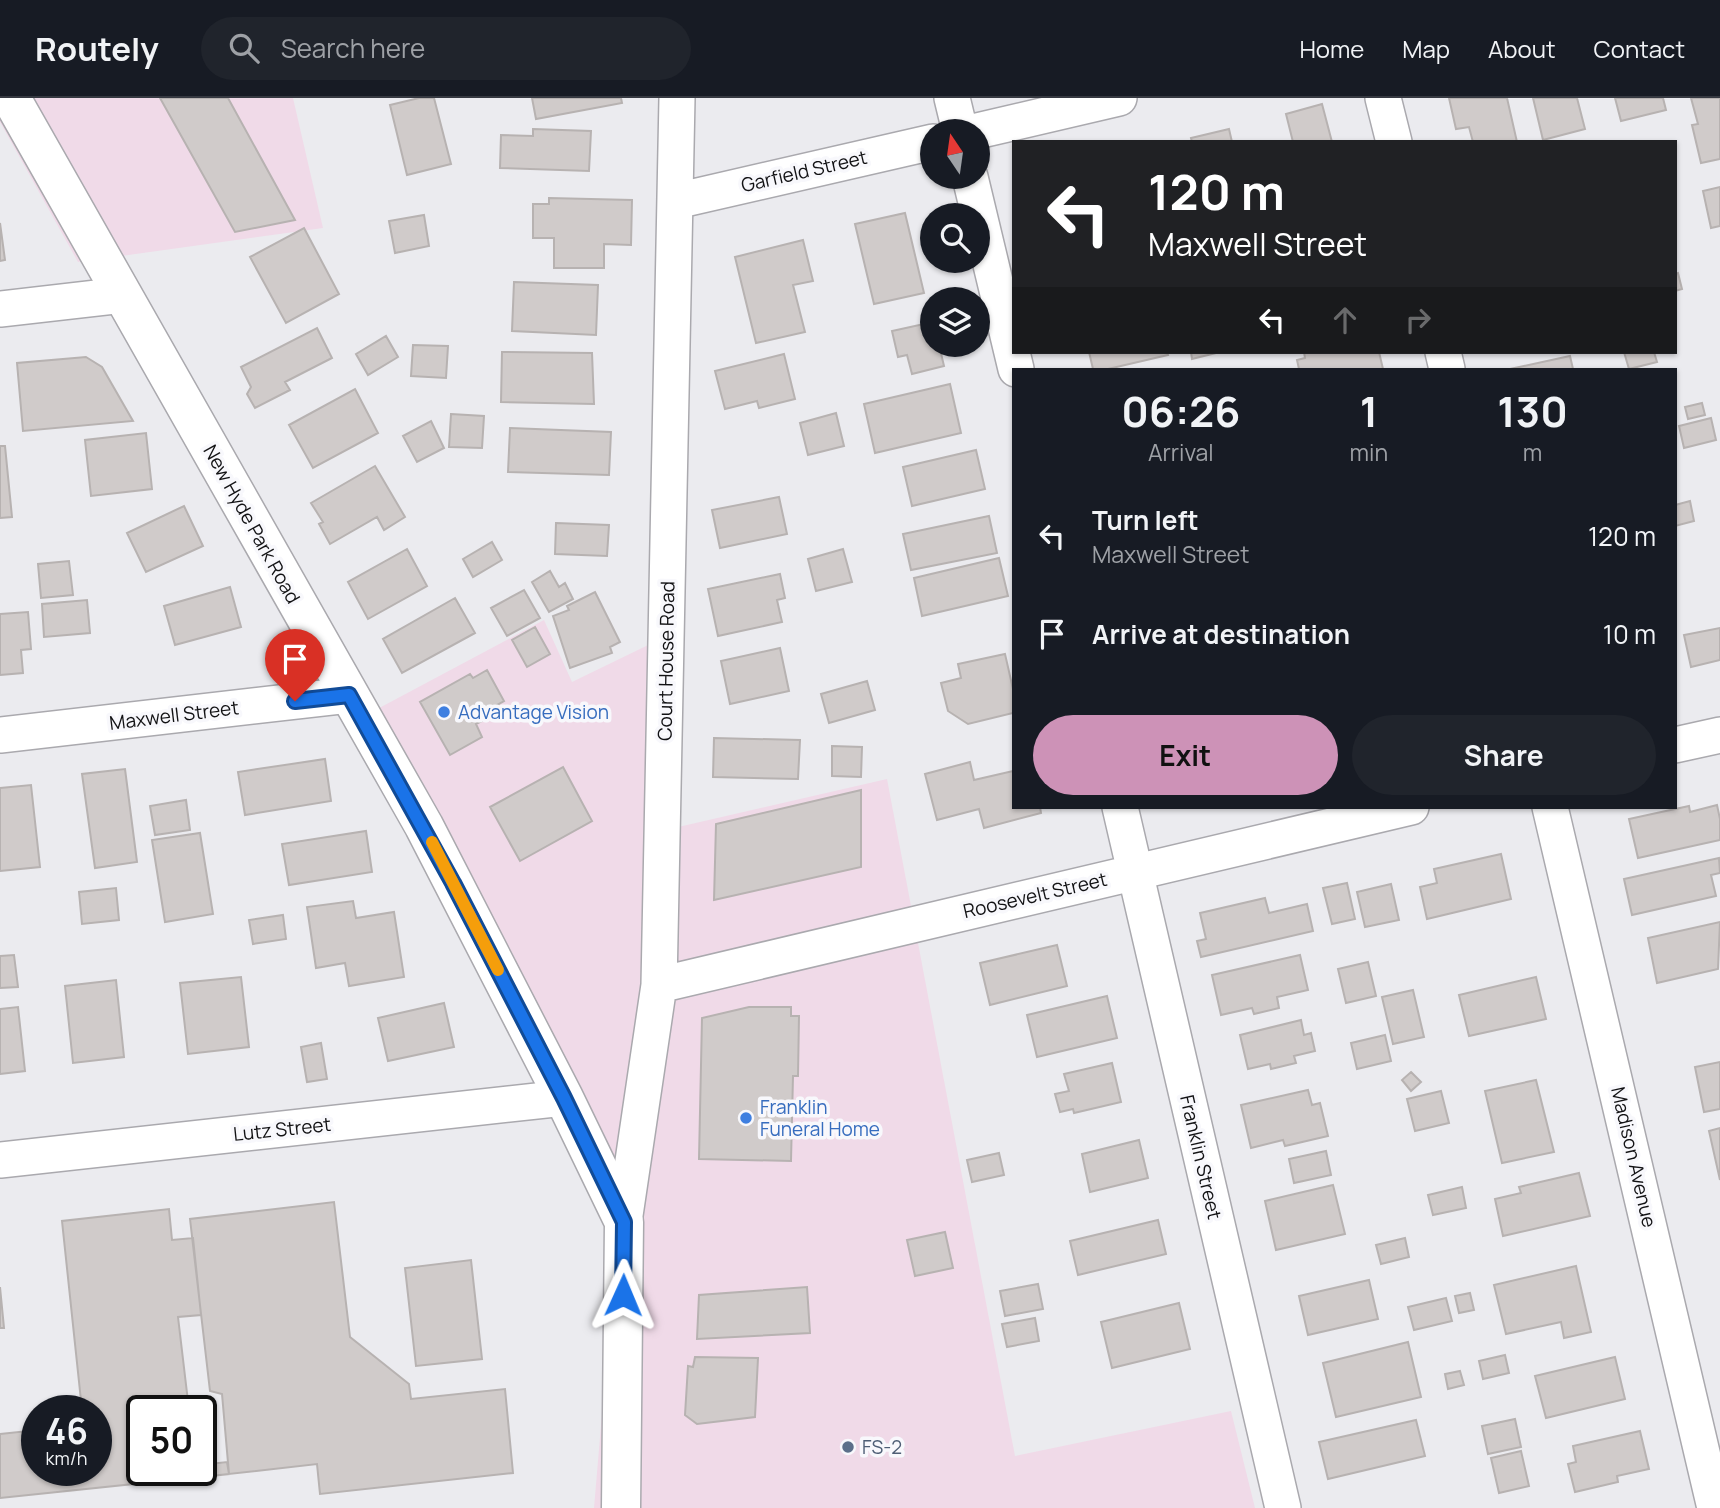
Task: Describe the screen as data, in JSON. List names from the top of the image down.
{
  "streets": {
    "main road": ["New Hyde Park Road"],
    "street": [
      "Garfield Street",
      "Court House Road",
      "Maxwell Street",
      "Roosevelt Street",
      "Lutz Street",
      "Franklin Street",
      "Madison Avenue"
    ]
  },
  "crossings": [
    ["Garfield Street", "Court House Road"],
    ["New Hyde Park Road", "Court House Road"],
    ["New Hyde Park Road", "Maxwell Street"],
    ["New Hyde Park Road", "Lutz Street"],
    ["Court House Road", "Roosevelt Street"],
    ["Roosevelt Street", "Franklin Street"]
  ],
  "places": ["Advantage Vision", "Franklin Funeral Home", "FS-2"],
  "north": "top",
  "page": {
    "header": "Routely",
    "search": "Search here",
    "nav": [
      "Home",
      "Map",
      "About",
      "Contact"
    ],
    "turn": ["120 m", "Maxwell Street"],
    "eta": [
      "06:26",
      "Arrival",
      "1",
      "min",
      "130",
      "m"
    ],
    "list": [
      {
        "name": "Turn left",
        "note": "Maxwell Street",
        "value": "120 m"
      },
      {
        "name": "Arrive at destination",
        "value": "10 m"
      }
    ],
    "buttons": ["Exit", "Share"],
    "speed": "46 km/h",
    "limit": "50"
  }
}
